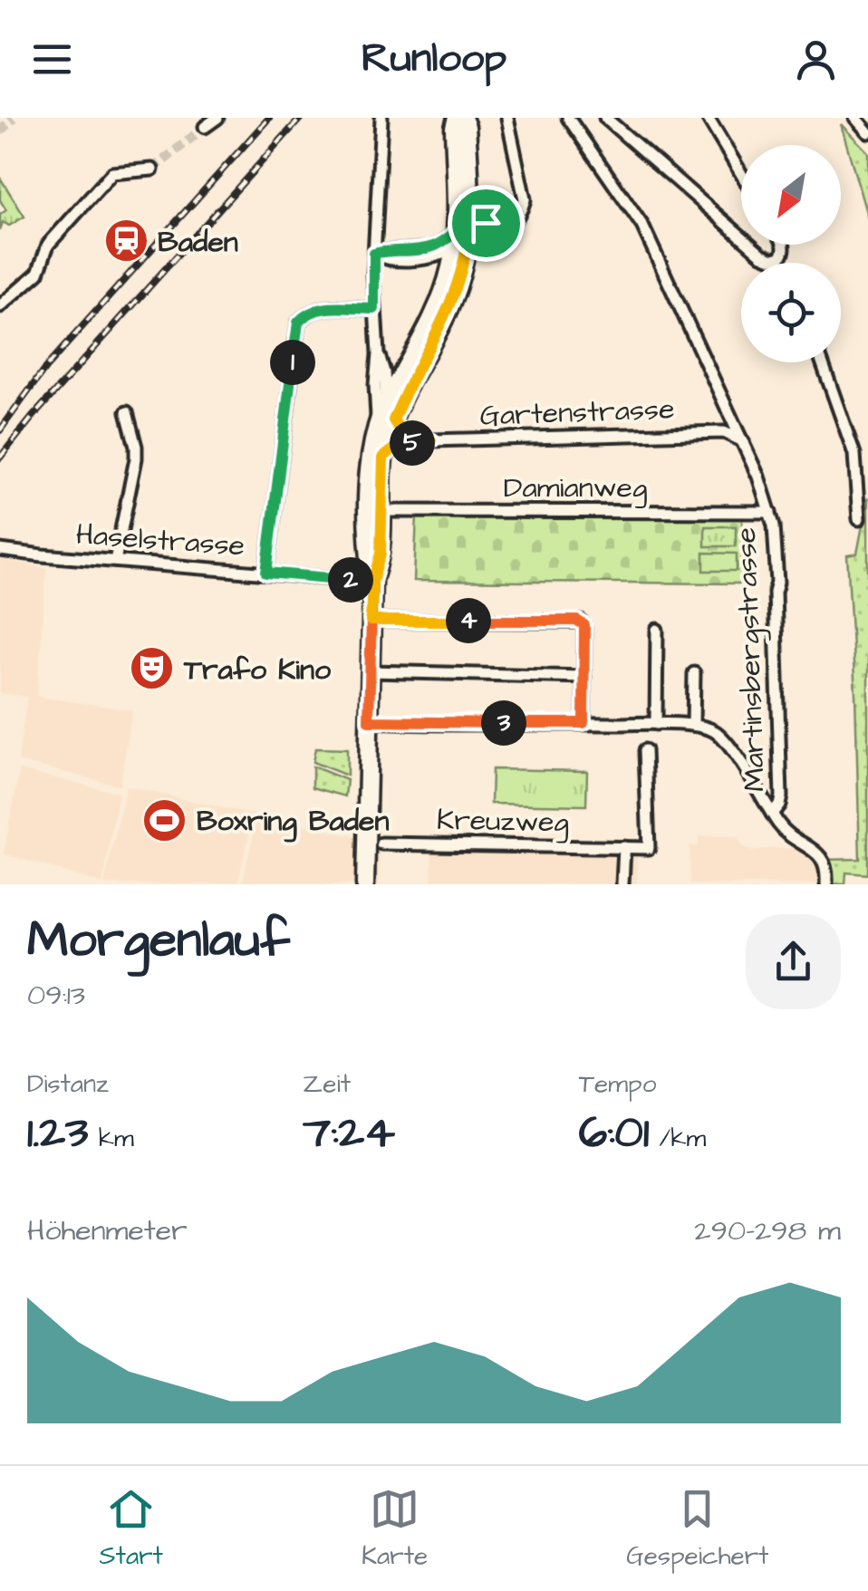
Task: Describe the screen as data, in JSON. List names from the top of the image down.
{
  "streets": {
    "street": [
      "Gartenstrasse",
      "Damianweg",
      "Haselstrasse",
      "Martinsbergstrasse",
      "Kreuzweg"
    ]
  },
  "crossings": [
    ["Gartenstrasse", "Martinsbergstrasse"],
    ["Damianweg", "Martinsbergstrasse"]
  ],
  "places": {
    "station": ["Baden"],
    "theatre": ["Trafo Kino"],
    "sports": ["Boxring Baden"]
  },
  "north": "bottom left",
  "page": {
    "header": "Runloop",
    "pins": [
      "1",
      "5",
      "2",
      "4",
      "3"
    ],
    "heading": ["Morgenlauf", "09:13"],
    "stats": [
      ["Distanz", "1.23 km"],
      ["Zeit", "7:24"],
      ["Tempo", "6:01 /km"]
    ],
    "chart": ["Höhenmeter", "290–298 m"],
    "tabs": ["Start", "Karte", "Gespeichert"]
  }
}
